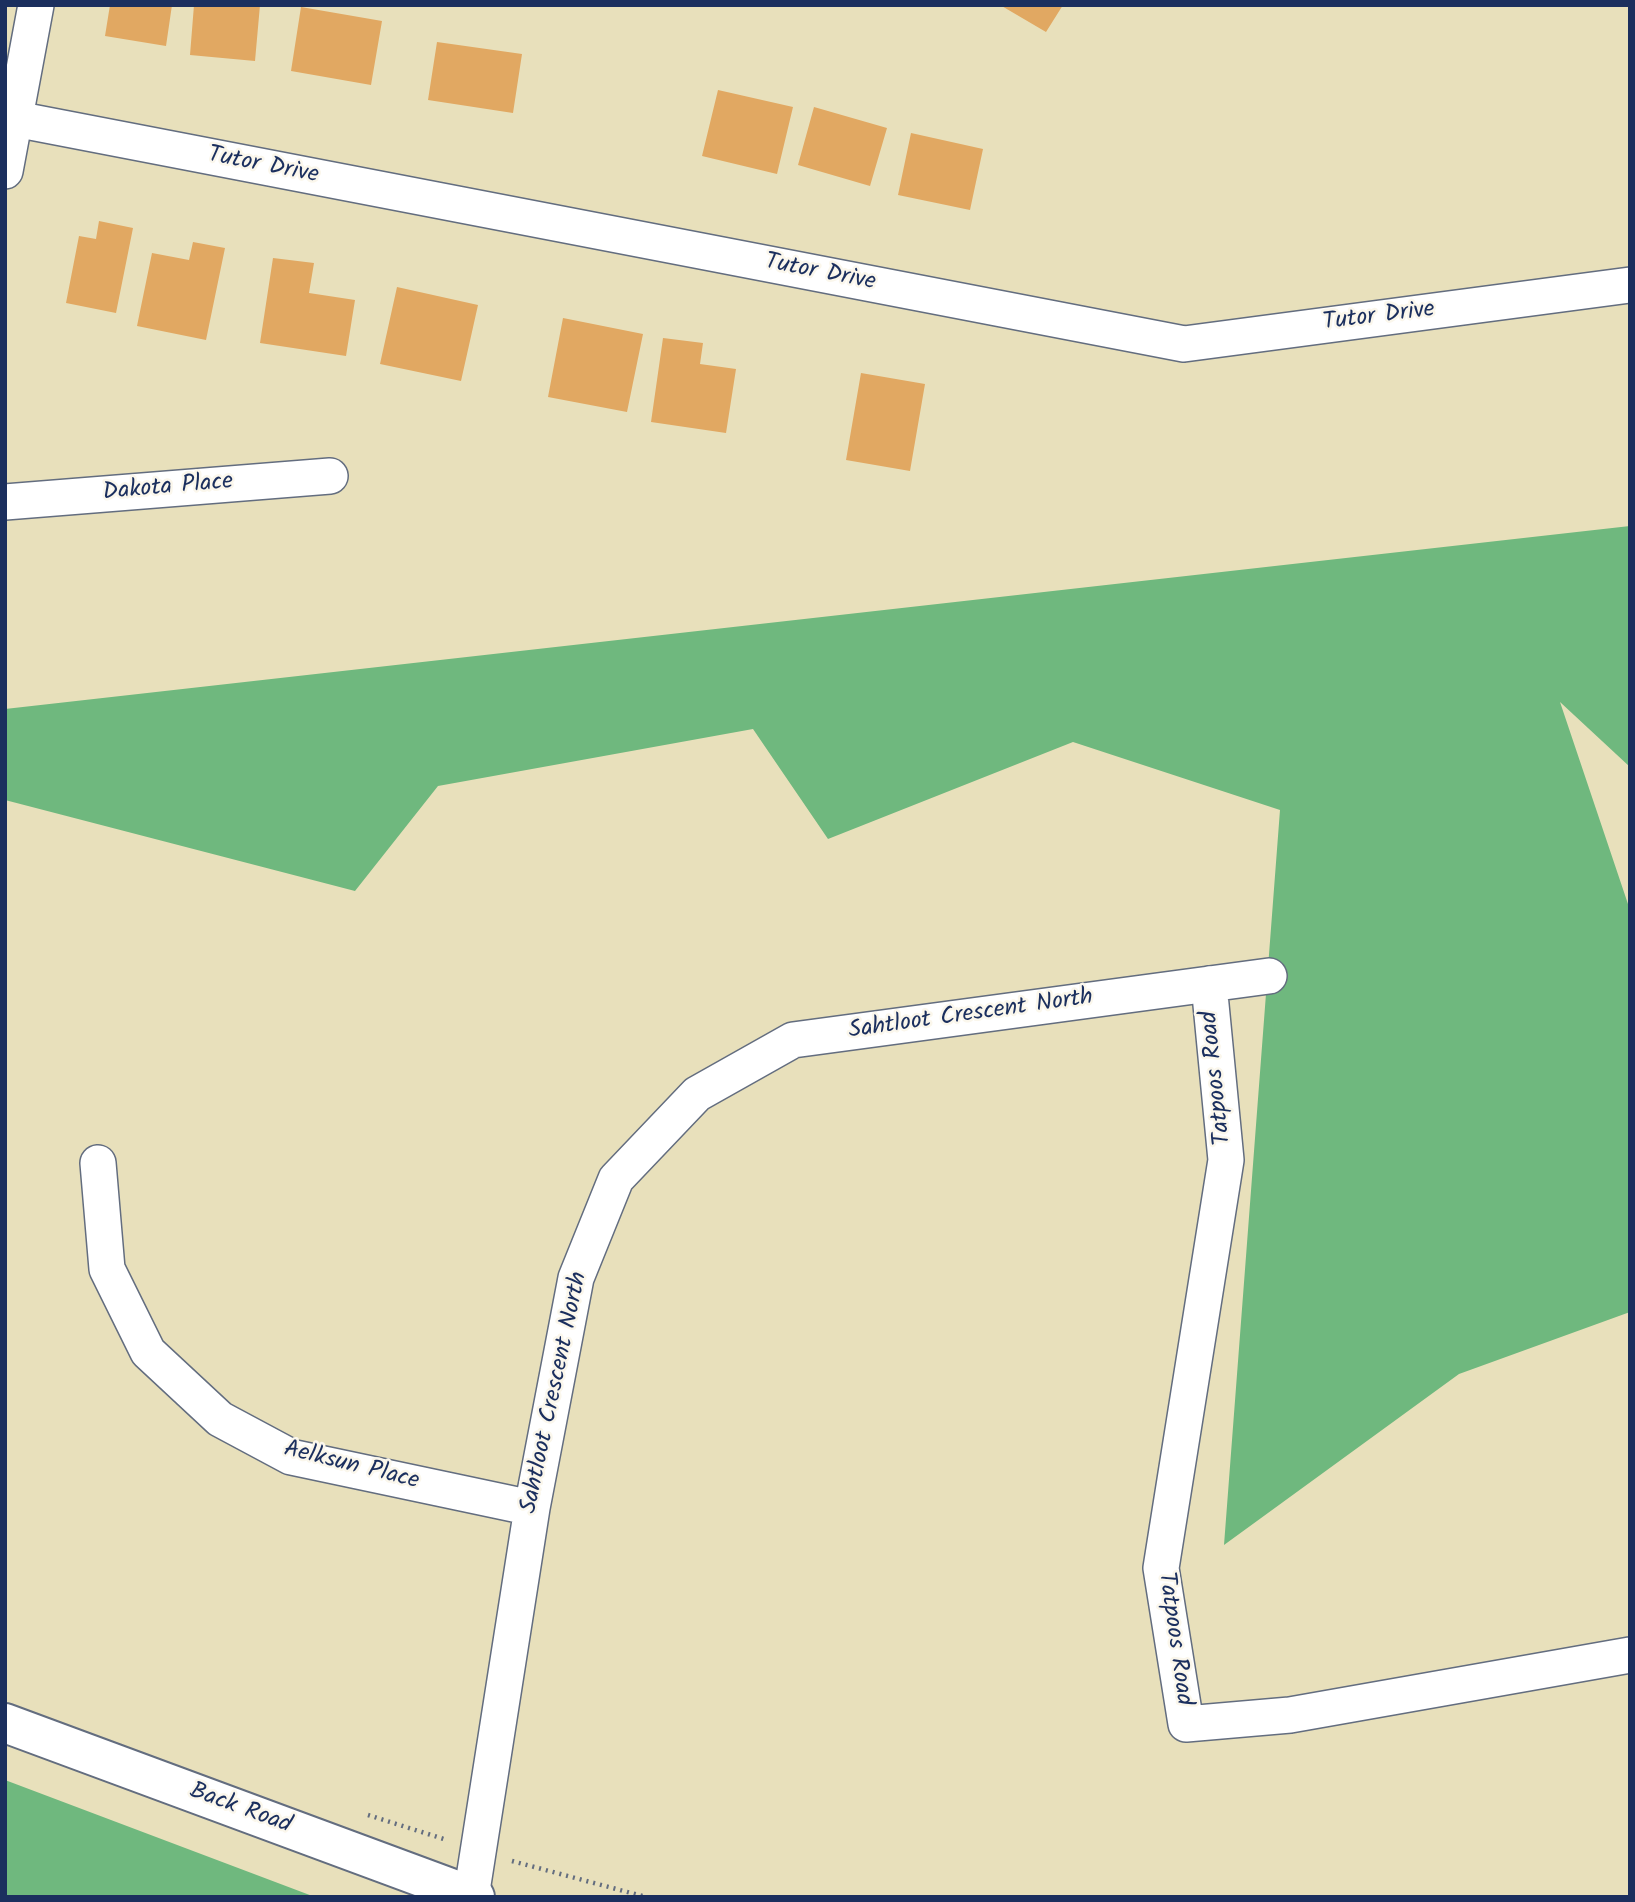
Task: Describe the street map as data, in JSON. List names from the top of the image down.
{
  "streets": {
    "street": [
      "Tutor Drive",
      "Dakota Place",
      "Sahtloot Crescent North",
      "Tatpoos Road",
      "Aelksun Place",
      "Back Road"
    ]
  },
  "crossings": [
    ["Sahtloot Crescent North", "Tatpoos Road"],
    ["Sahtloot Crescent North", "Aelksun Place"],
    ["Sahtloot Crescent North", "Back Road"]
  ]
}
